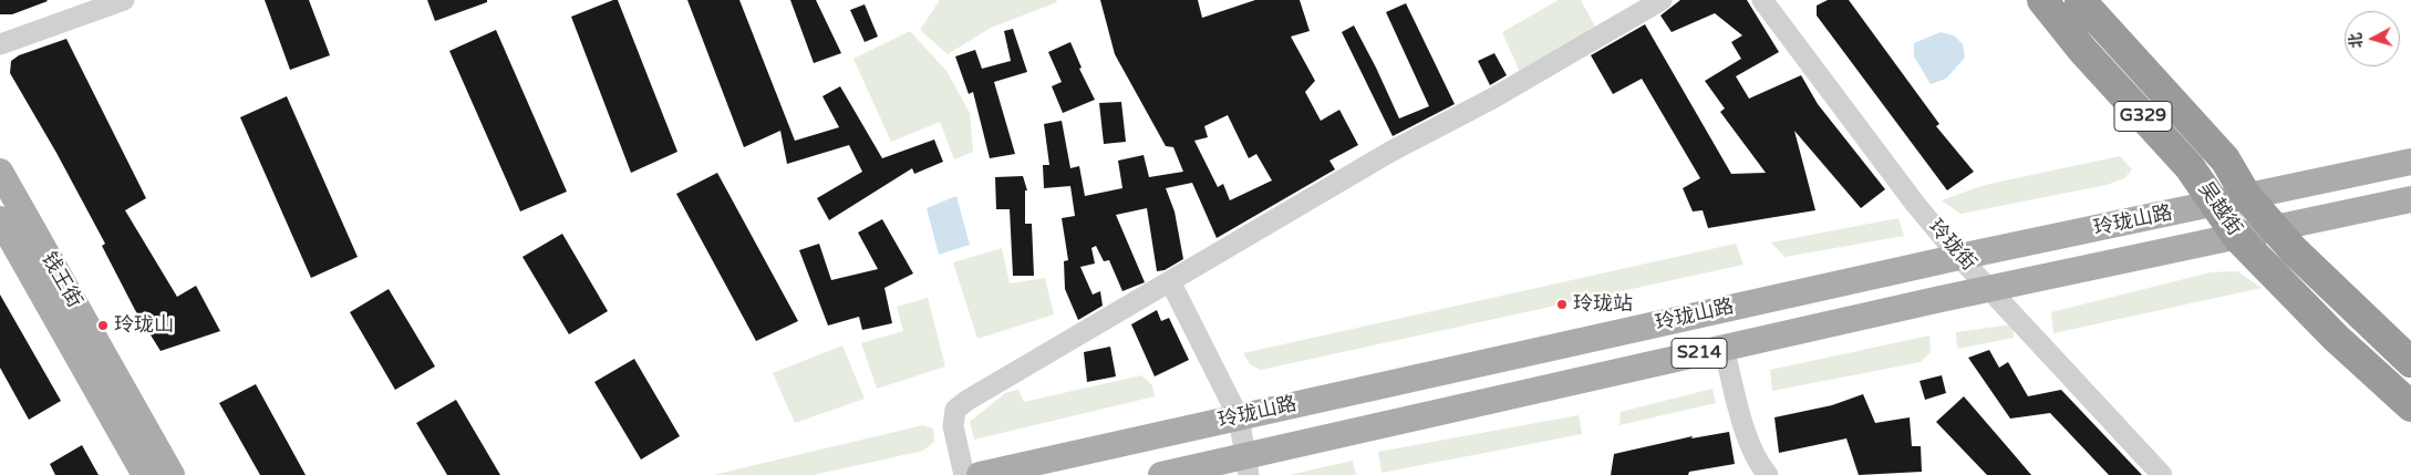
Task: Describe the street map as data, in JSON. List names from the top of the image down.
{
  "streets": {
    "highway": ["G329", "吴越街"],
    "main road": ["玲珑山路", "钱王街", "S214"],
    "street": ["玲珑街"]
  },
  "crossings": [
    ["吴越街", "玲珑山路"],
    ["玲珑山路", "玲珑街"]
  ],
  "places": ["玲珑站", "玲珑山"],
  "north": "left"
}
